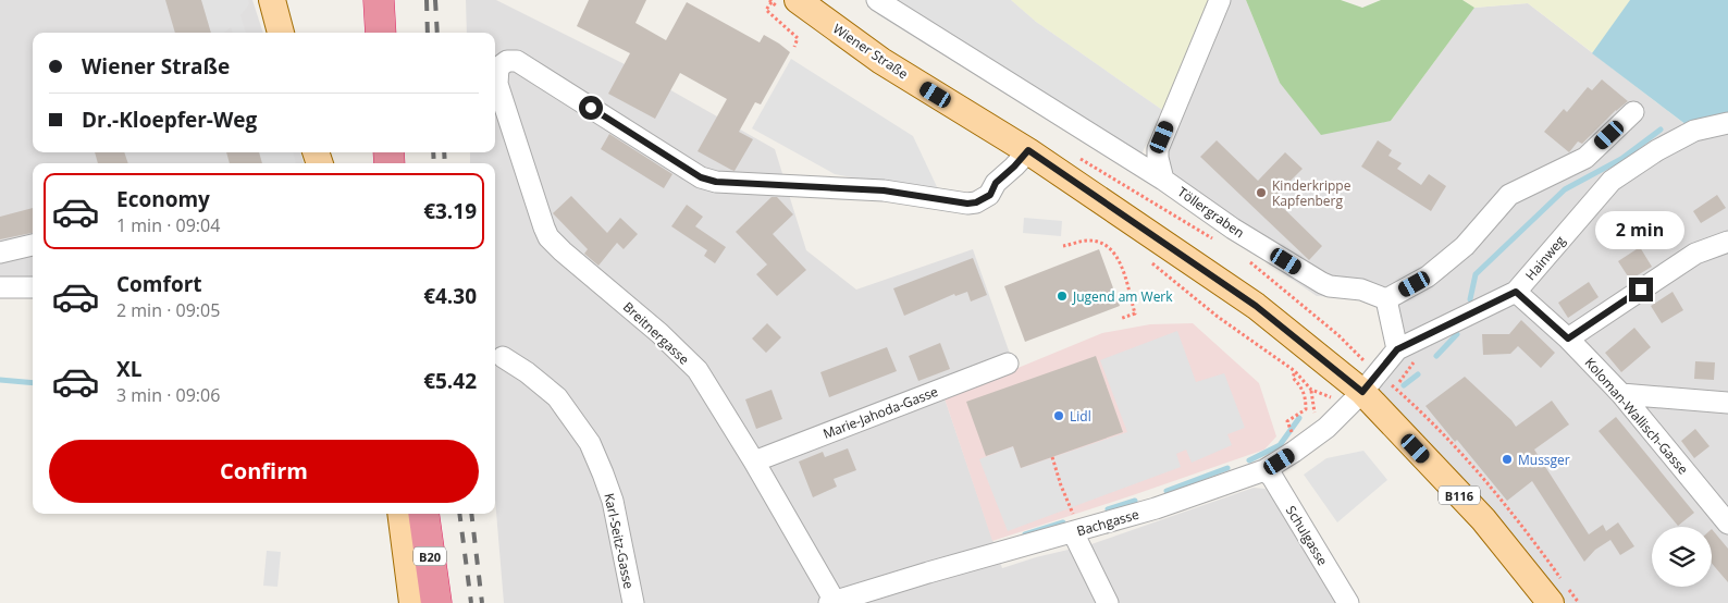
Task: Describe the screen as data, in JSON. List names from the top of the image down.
{
  "streets": {
    "highway": ["B20"],
    "main road": ["Wiener Straße", "B116"],
    "street": [
      "Töllergraben",
      "Hainweg",
      "Breitnergasse",
      "Marie-Jahoda-Gasse",
      "Koloman-Wallisch-Gasse",
      "Bachgasse",
      "Schulgasse",
      "Karl-Seitz-Gasse"
    ]
  },
  "crossings": [
    ["Wiener Straße", "Hainweg"],
    ["Wiener Straße", "Breitnergasse"],
    ["Wiener Straße", "Bachgasse"],
    ["Hainweg", "Koloman-Wallisch-Gasse"],
    ["Hainweg", "Bachgasse"],
    ["Breitnergasse", "Marie-Jahoda-Gasse"],
    ["Breitnergasse", "Bachgasse"],
    ["Bachgasse", "Schulgasse"]
  ],
  "places": [
    "Kinderkrippe Kapfenberg",
    "Jugend am Werk",
    "Lidl",
    "Mussger"
  ],
  "page": {
    "banner": ["Wiener Straße", "Dr.-Kloepfer-Weg"],
    "list": [
      {
        "name": "Economy",
        "note": "1 min · 09:04",
        "value": "€3.19"
      },
      {
        "name": "Comfort",
        "note": "2 min · 09:05",
        "value": "€4.30"
      },
      {
        "name": "XL",
        "note": "3 min · 09:06",
        "value": "€5.42"
      }
    ],
    "bubble": "2 min",
    "buttons": "Confirm"
  }
}
